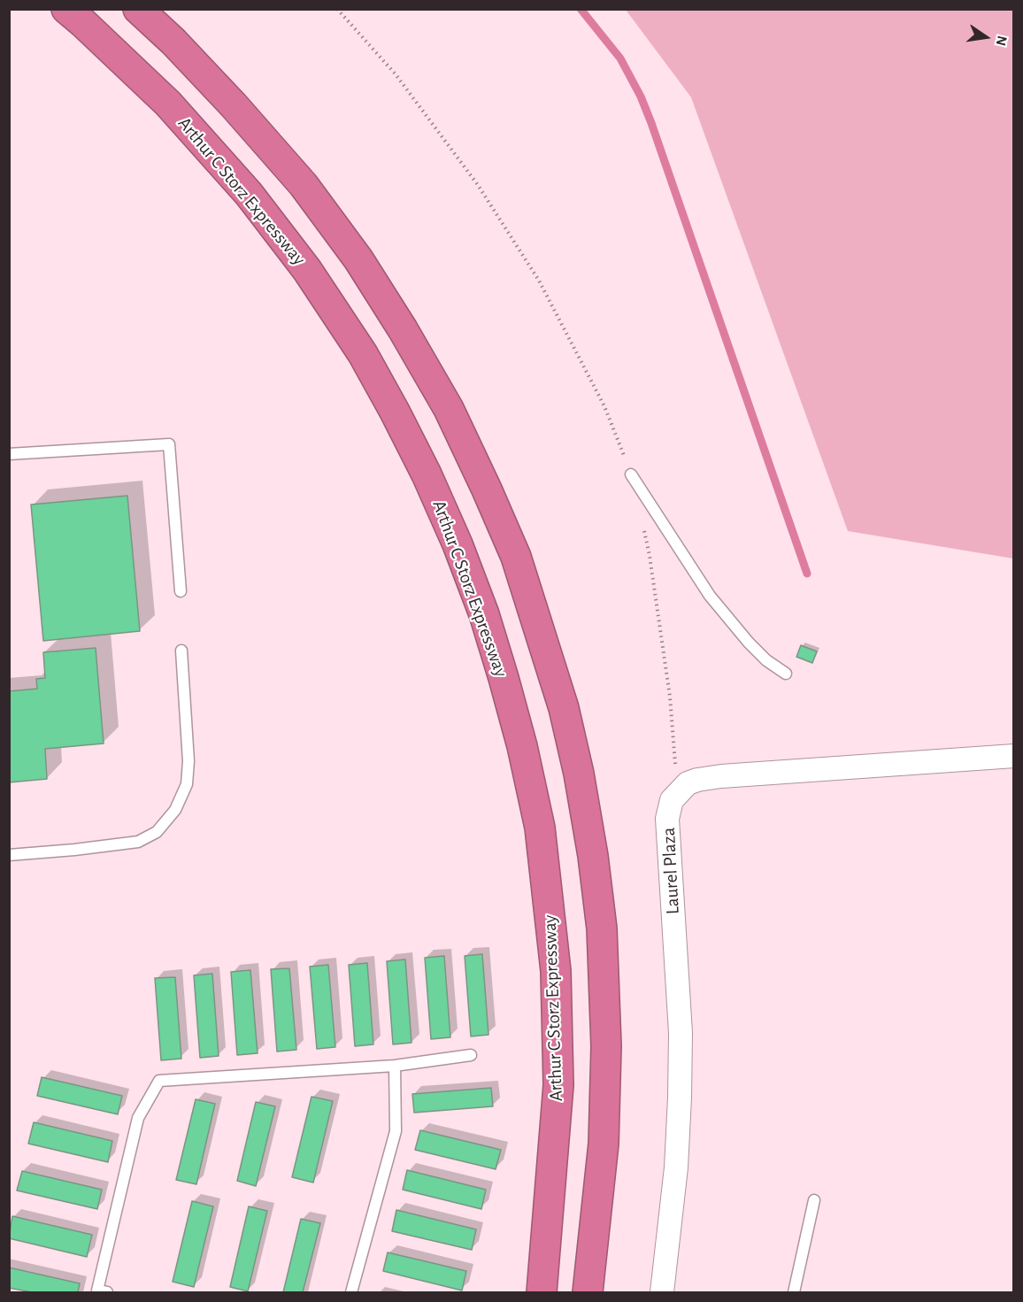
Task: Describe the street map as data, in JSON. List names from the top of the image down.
{
  "streets": {
    "highway": ["Arthur C Storz Expressway"],
    "street": ["Laurel Plaza"]
  },
  "north": "right"
}
